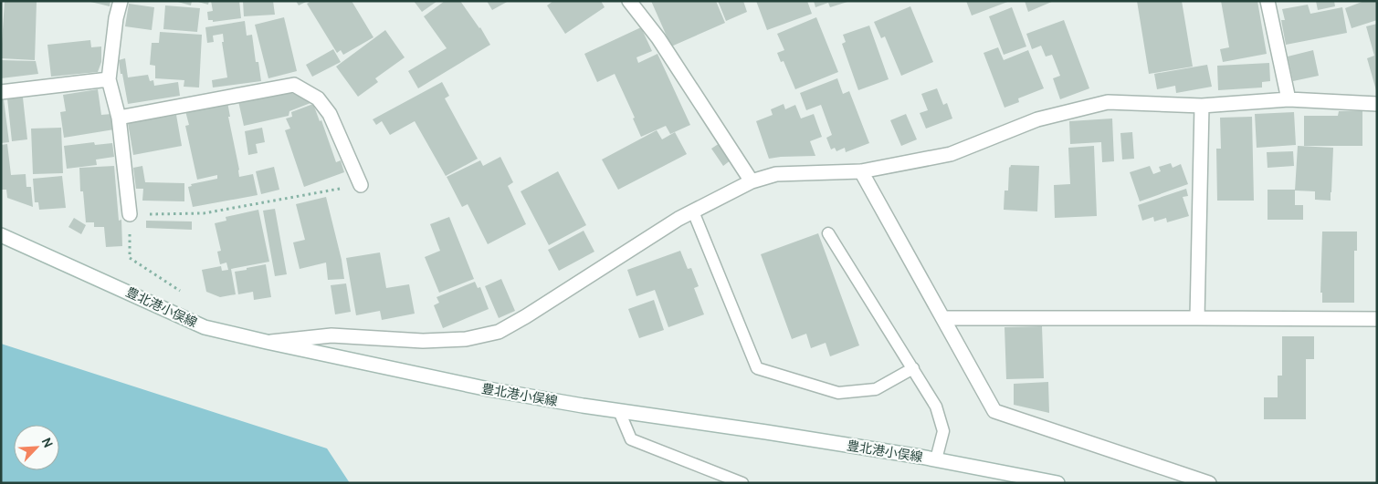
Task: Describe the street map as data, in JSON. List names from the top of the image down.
{
  "streets": {
    "street": ["豊北港小俣線"]
  },
  "north": "top right"
}
